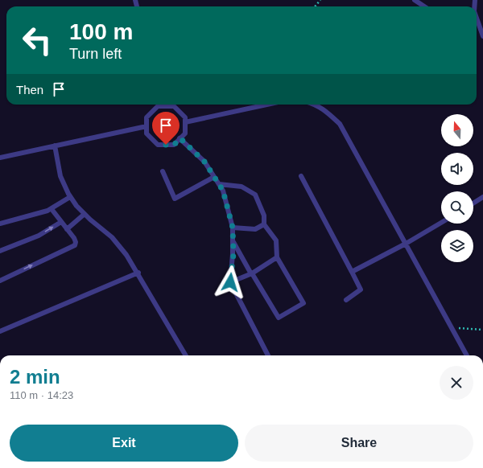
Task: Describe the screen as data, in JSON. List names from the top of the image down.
{
  "north": "top",
  "page": {
    "turn": ["100 m", "Turn left"],
    "then": "Then",
    "heading": ["2 min", "110 m · 14:23"],
    "buttons": ["Exit", "Share"]
  }
}
